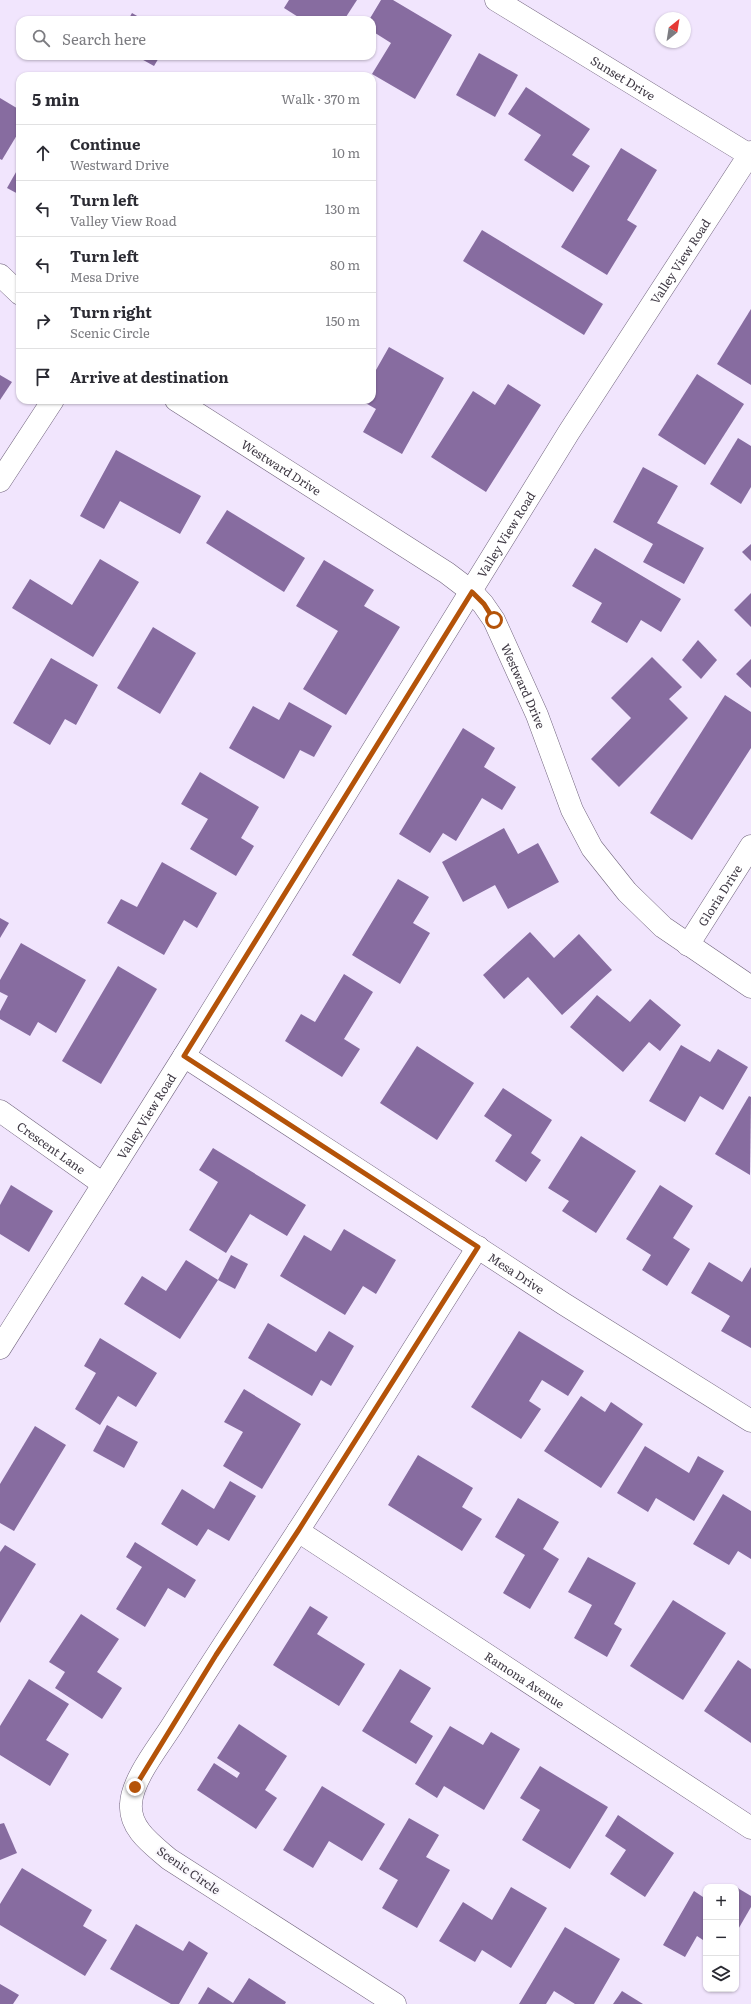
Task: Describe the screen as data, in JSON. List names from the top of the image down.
{
  "streets": {
    "street": [
      "Sunset Drive",
      "Valley View Road",
      "Westward Drive",
      "Gloria Drive",
      "Crescent Lane",
      "Mesa Drive",
      "Ramona Avenue",
      "Scenic Circle"
    ]
  },
  "crossings": [
    ["Sunset Drive", "Valley View Road"],
    ["Valley View Road", "Westward Drive"],
    ["Valley View Road", "Crescent Lane"],
    ["Valley View Road", "Mesa Drive"],
    ["Westward Drive", "Gloria Drive"],
    ["Mesa Drive", "Scenic Circle"],
    ["Ramona Avenue", "Scenic Circle"]
  ],
  "north": "top right",
  "page": {
    "search": "Search here",
    "heading": ["5 min", "Walk · 370 m"],
    "list": [
      ["Continue", "Westward Drive", "10 m"],
      ["Turn left", "Valley View Road", "130 m"],
      ["Turn left", "Mesa Drive", "80 m"],
      ["Turn right", "Scenic Circle", "150 m"],
      "Arrive at destination"
    ],
    "map_buttons": ["+", "−"]
  }
}
